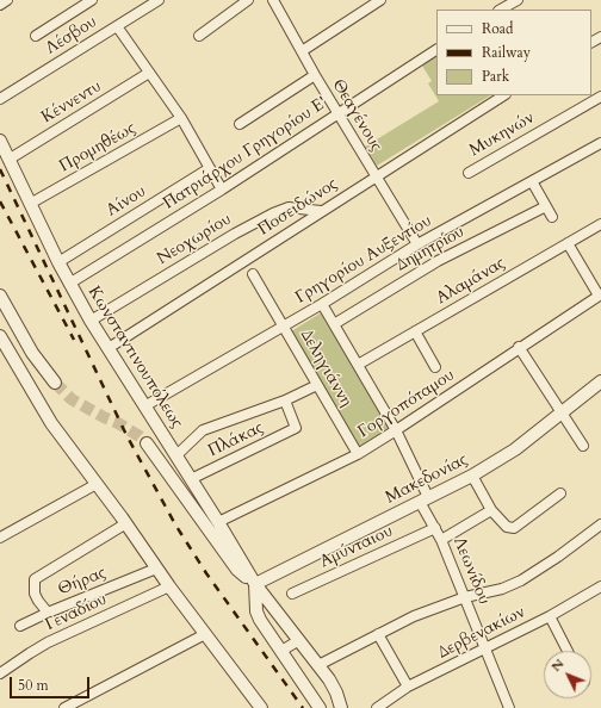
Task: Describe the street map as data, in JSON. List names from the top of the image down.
{
  "streets": {
    "street": [
      "Λέσβου",
      "Κέννεντυ",
      "Θεαγένους",
      "Μυκηνών",
      "Προμηθέως",
      "Πατριάρχου Γρηγορίου E'",
      "Αίνου",
      "Ποσειδώνος",
      "Νεοχωρίου",
      "Δημητρίου",
      "Γρηγορίου Αυξεντίου",
      "Αλαμάνας",
      "Κωνσταντινουπόλεως",
      "Δεληγιάννη",
      "Γοργοπόταμου",
      "Πλάκας",
      "Μακεδονίας",
      "Αμύνταιου",
      "Λεωνίδου",
      "Θήρας",
      "Γεναδίου",
      "Δερβενακίων"
    ]
  },
  "crossings": [
    ["Κέννεντυ", "Κωνσταντινουπόλεως"],
    ["Θεαγένους", "Πατριάρχου Γρηγορίου E'"],
    ["Θεαγένους", "Ποσειδώνος"],
    ["Θεαγένους", "Γρηγορίου Αυξεντίου"],
    ["Προμηθέως", "Κωνσταντινουπόλεως"],
    ["Πατριάρχου Γρηγορίου E'", "Κωνσταντινουπόλεως"],
    ["Αίνου", "Κωνσταντινουπόλεως"],
    ["Ποσειδώνος", "Νεοχωρίου"],
    ["Ποσειδώνος", "Κωνσταντινουπόλεως"],
    ["Νεοχωρίου", "Κωνσταντινουπόλεως"],
    ["Δημητρίου", "Λεωνίδου"],
    ["Γρηγορίου Αυξεντίου", "Κωνσταντινουπόλεως"],
    ["Γρηγορίου Αυξεντίου", "Δεληγιάννη"],
    ["Γρηγορίου Αυξεντίου", "Λεωνίδου"],
    ["Αλαμάνας", "Λεωνίδου"],
    ["Κωνσταντινουπόλεως", "Γοργοπόταμου"],
    ["Κωνσταντινουπόλεως", "Πλάκας"],
    ["Κωνσταντινουπόλεως", "Μακεδονίας"],
    ["Δεληγιάννη", "Γοργοπόταμου"],
    ["Γοργοπόταμου", "Λεωνίδου"],
    ["Μακεδονίας", "Λεωνίδου"],
    ["Αμύνταιου", "Λεωνίδου"],
    ["Λεωνίδου", "Δερβενακίων"]
  ],
  "legend": ["Road", "Railway", "Park"],
  "scale_bar": "50 m",
  "north": "top left"
}
